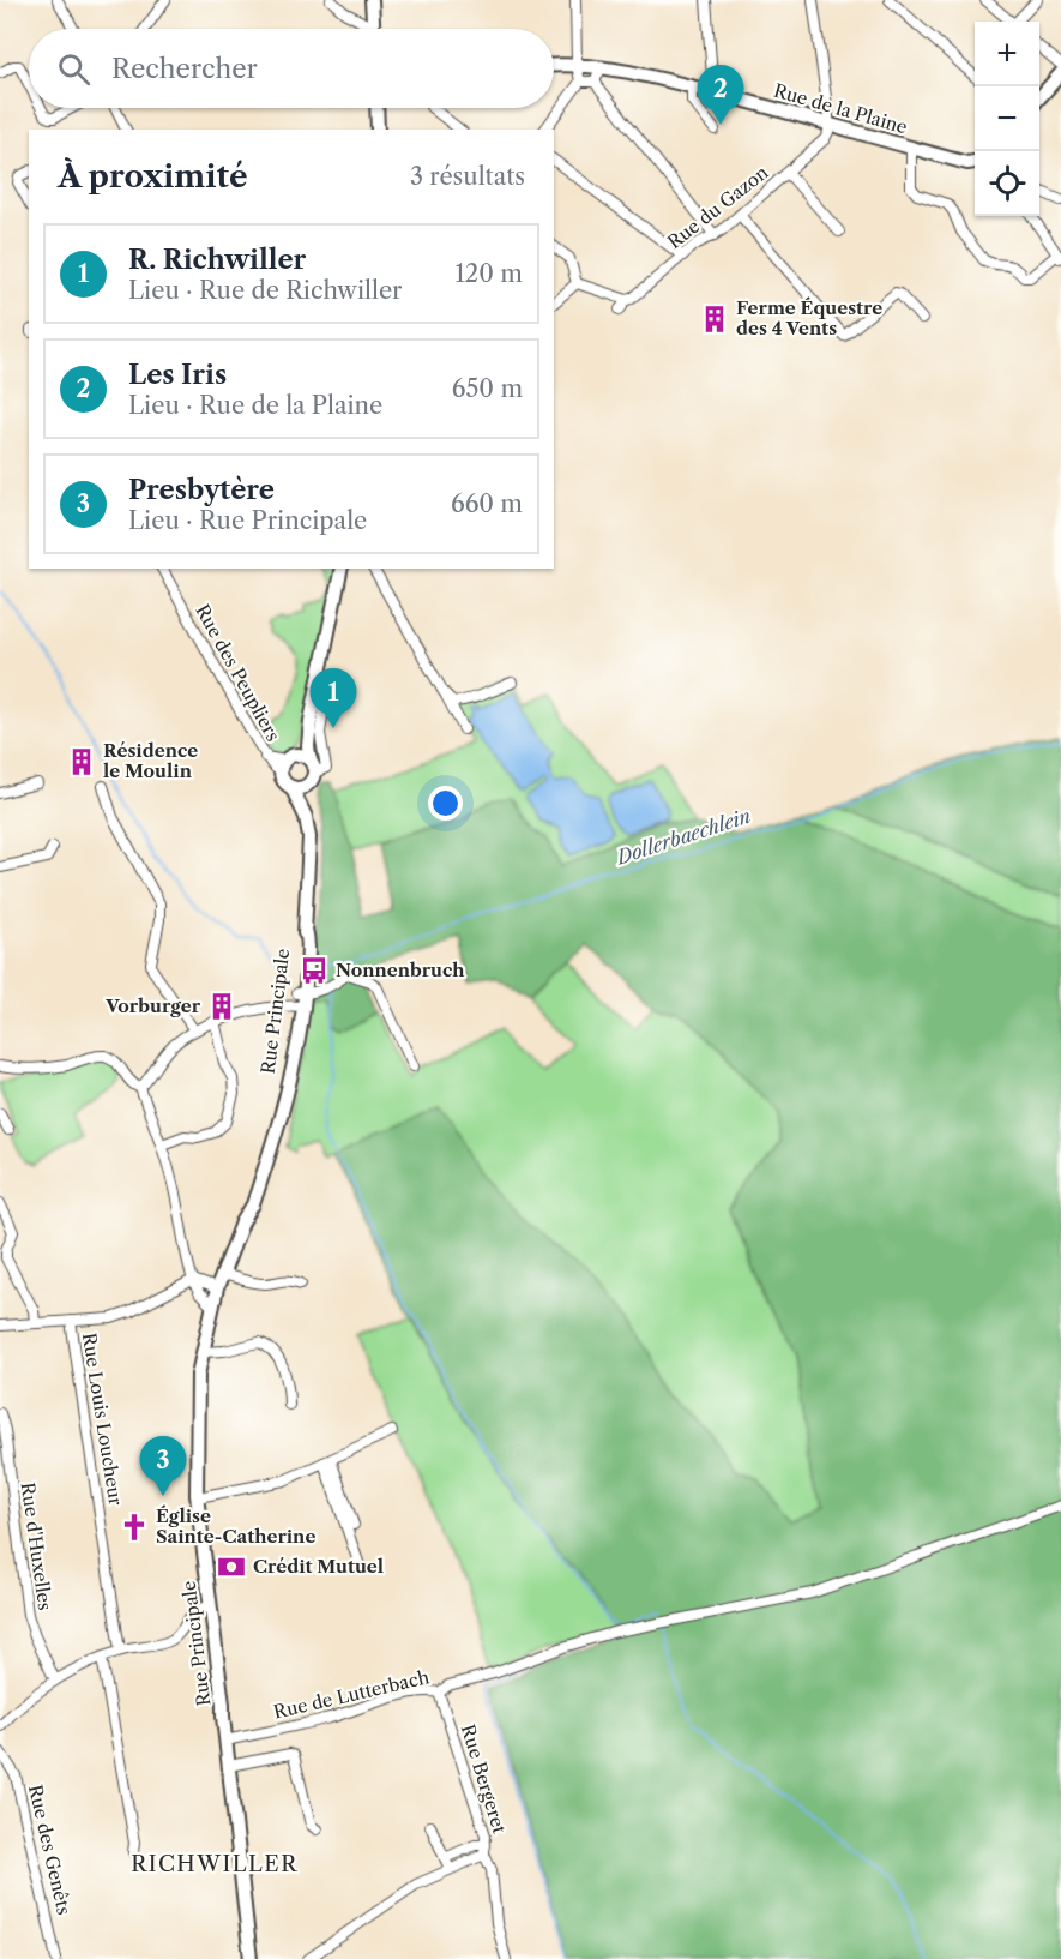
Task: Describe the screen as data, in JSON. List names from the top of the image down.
{
  "streets": {
    "main road": ["Rue de la Plaine", "Rue Principale"],
    "street": [
      "Rue du Gazon",
      "Rue des Peupliers",
      "Rue Louis Loucheur",
      "Rue d'Huxelles",
      "Rue de Lutterbach",
      "Rue Bergeret",
      "Rue des Genêts"
    ]
  },
  "crossings": [
    ["Rue de la Plaine", "Rue du Gazon"],
    ["Rue Principale", "Rue de Lutterbach"],
    ["Rue de Lutterbach", "Rue Bergeret"]
  ],
  "districts": ["RICHWILLER"],
  "water": ["Dollerbaechlein"],
  "places": {
    "building": ["Ferme Équestre des 4 Vents", "Résidence le Moulin", "Vorburger"],
    "bus stop": ["Nonnenbruch"],
    "church": ["Église Sainte-Catherine"],
    "bank": ["Crédit Mutuel"]
  },
  "page": {
    "map_buttons": ["+", "−"],
    "search": "Rechercher",
    "pins": ["2", "1", "3"],
    "heading": ["À proximité", "3 résultats"],
    "list": [
      {
        "mark": "1",
        "name": "R. Richwiller",
        "note": "Lieu · Rue de Richwiller",
        "value": "120 m"
      },
      {
        "mark": "2",
        "name": "Les Iris",
        "note": "Lieu · Rue de la Plaine",
        "value": "650 m"
      },
      {
        "mark": "3",
        "name": "Presbytère",
        "note": "Lieu · Rue Principale",
        "value": "660 m"
      }
    ]
  }
}
